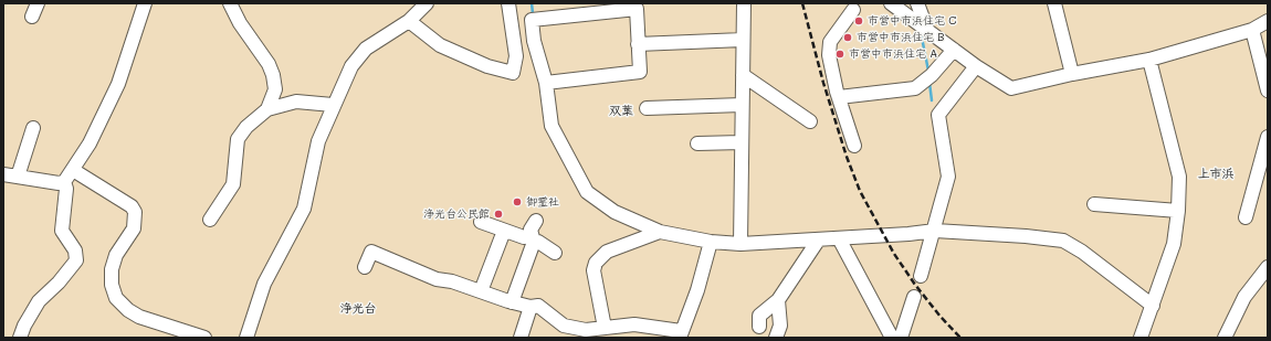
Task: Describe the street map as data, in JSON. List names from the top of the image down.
{
  "districts": ["双葉", "上市浜", "浄光台"],
  "places": [
    "市営中市浜住宅 C",
    "市営中市浜住宅 B",
    "市営中市浜住宅 A",
    "御霊社",
    "浄光台公民館"
  ]
}
